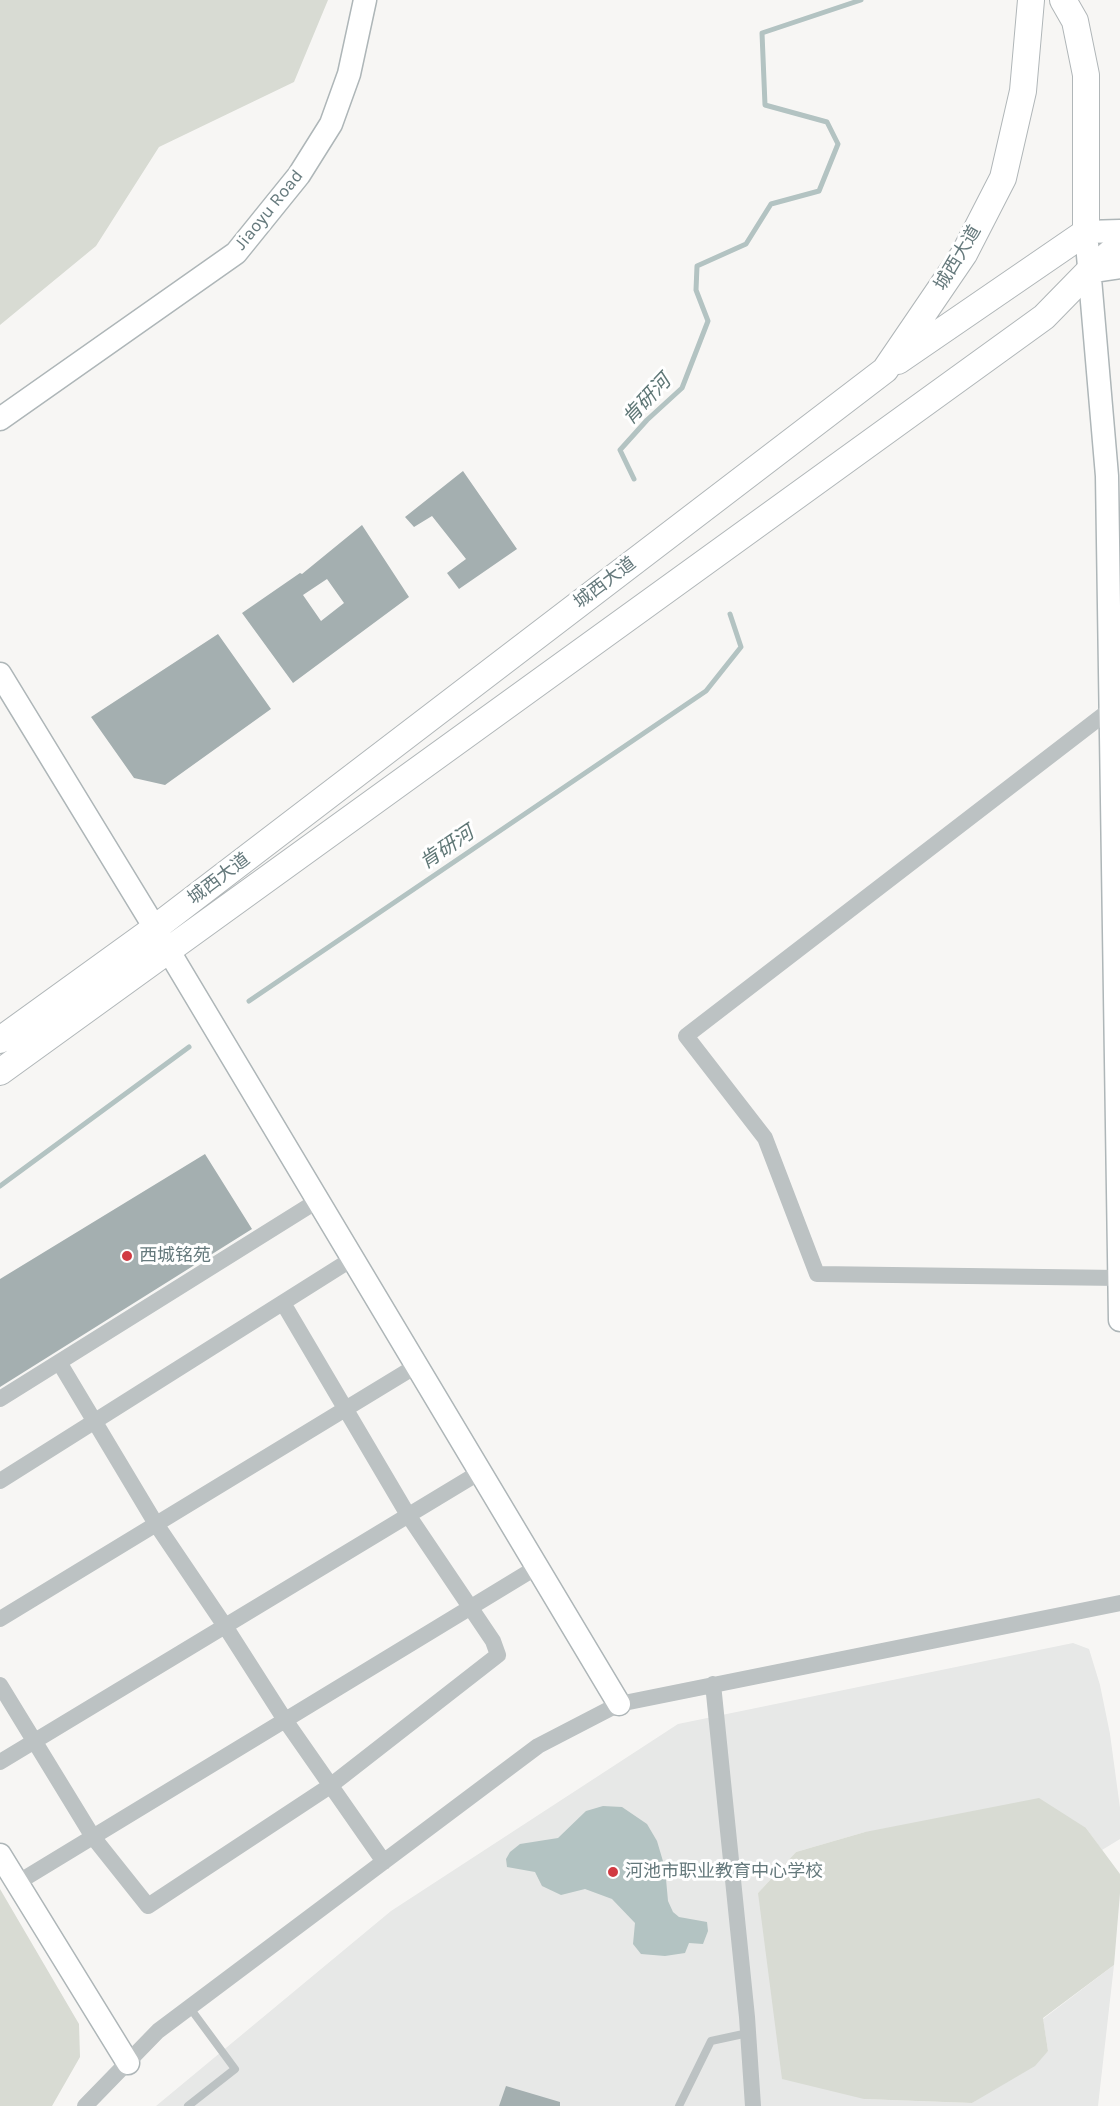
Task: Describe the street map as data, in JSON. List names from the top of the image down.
{
  "streets": {
    "main road": ["城西大道"],
    "street": ["Jiaoyu Road"]
  },
  "water": ["肯研河"],
  "places": ["西城铭苑", "河池市职业教育中心学校"]
}
